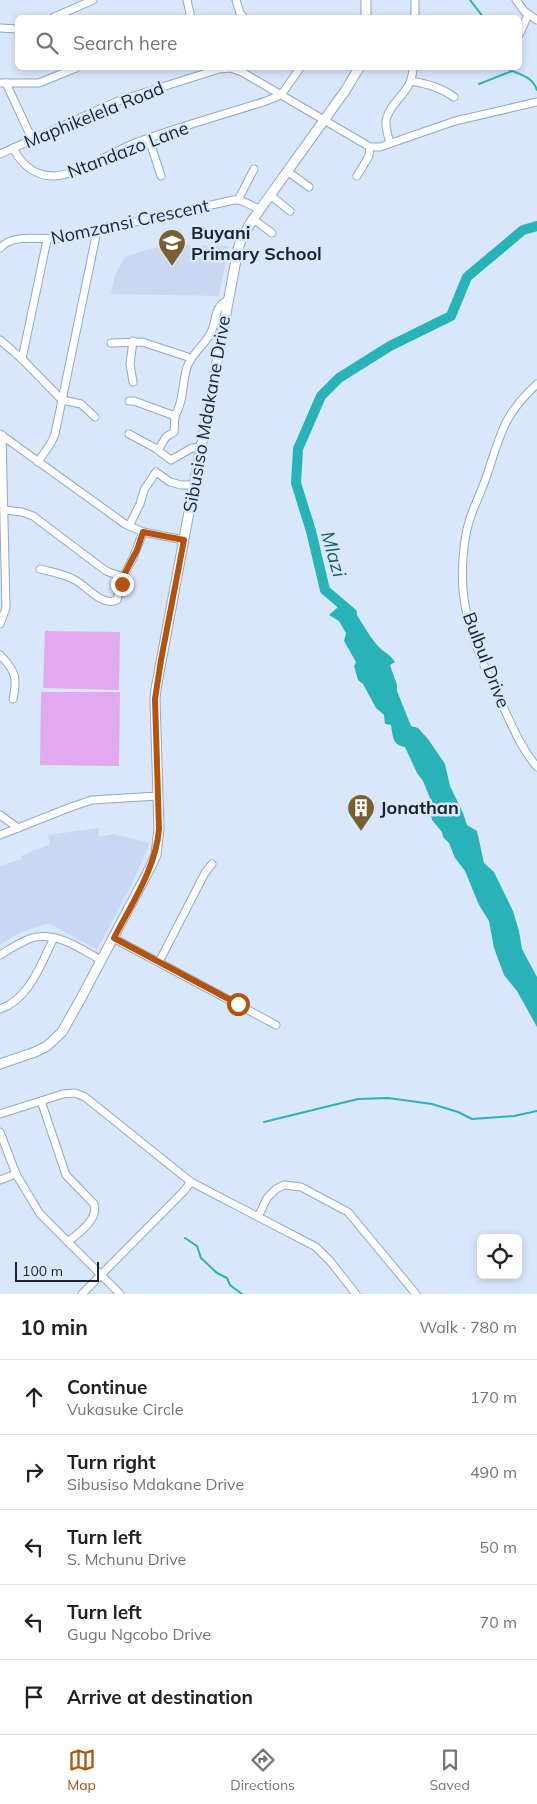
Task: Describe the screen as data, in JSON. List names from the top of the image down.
{
  "streets": {
    "street": [
      "Maphikelela Road",
      "Ntandazo Lane",
      "Nomzansi Crescent",
      "Sibusiso Mdakane Drive",
      "Bulbul Drive"
    ]
  },
  "crossings": [
    ["Maphikelela Road", "Ntandazo Lane"],
    ["Maphikelela Road", "Sibusiso Mdakane Drive"]
  ],
  "water": ["Mlazi"],
  "places": {
    "school or university": ["Buyani Primary School"],
    "building": ["Jonathan"]
  },
  "scale_bar": "100 m",
  "page": {
    "search": "Search here",
    "scale": "100 m",
    "heading": ["10 min", "Walk · 780 m"],
    "list": [
      ["Continue", "Vukasuke Circle", "170 m"],
      ["Turn right", "Sibusiso Mdakane Drive", "490 m"],
      ["Turn left", "S. Mchunu Drive", "50 m"],
      ["Turn left", "Gugu Ngcobo Drive", "70 m"],
      "Arrive at destination"
    ],
    "nav": ["Map", "Directions", "Saved"]
  }
}
